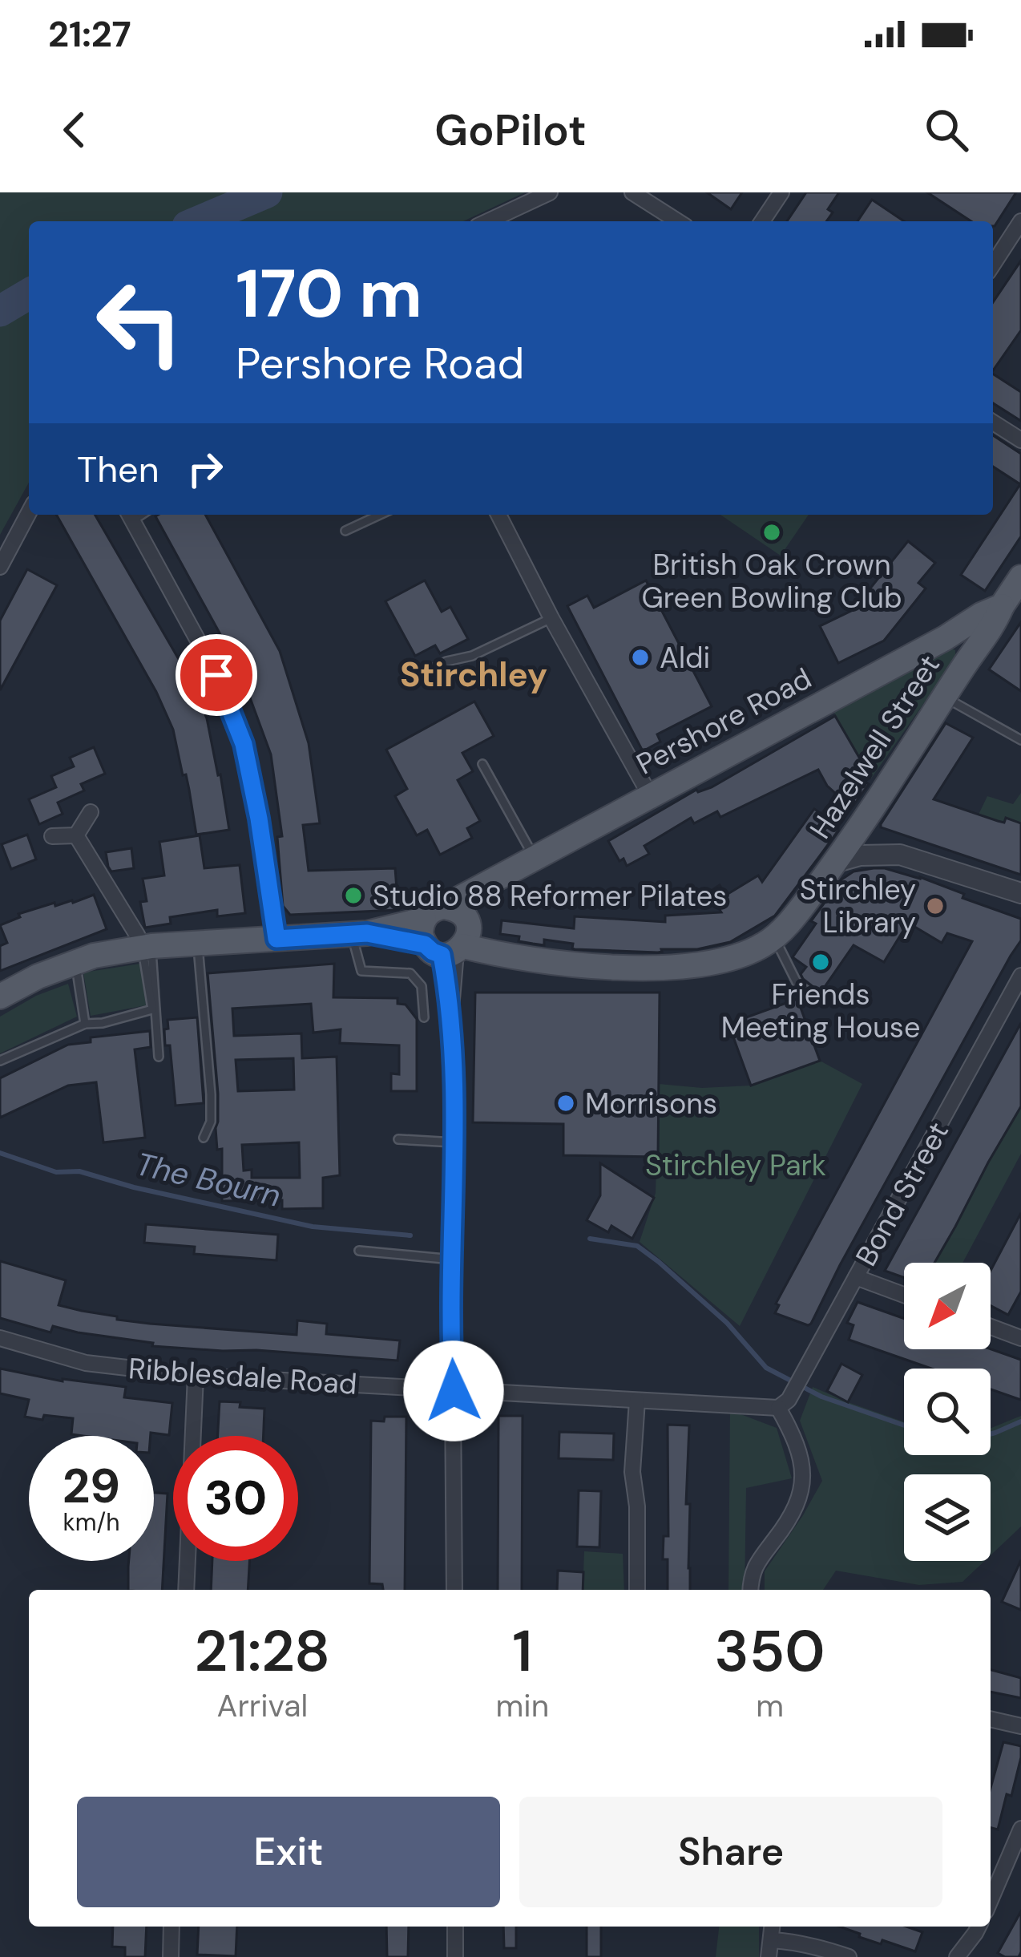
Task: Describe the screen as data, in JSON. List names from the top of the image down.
{
  "streets": {
    "main road": ["Pershore Road", "Hazelwell Street"],
    "street": ["Bond Street", "Ribblesdale Road"]
  },
  "crossings": [
    ["Pershore Road", "Hazelwell Street"],
    ["Bond Street", "Ribblesdale Road"]
  ],
  "districts": ["Stirchley"],
  "water": ["The Bourn"],
  "parks": ["Stirchley Park"],
  "places": [
    "British Oak Crown Green Bowling Club",
    "Aldi",
    "Studio 88 Reformer Pilates",
    "Stirchley Library",
    "Friends Meeting House",
    "Morrisons"
  ],
  "north": "bottom left",
  "page": {
    "status": "21:27",
    "header": "GoPilot",
    "turn": ["170 m", "Pershore Road"],
    "then": "Then",
    "speed": "29 km/h",
    "limit": "30",
    "eta": [
      "21:28",
      "Arrival",
      "1",
      "min",
      "350",
      "m"
    ],
    "buttons": ["Exit", "Share"]
  }
}
